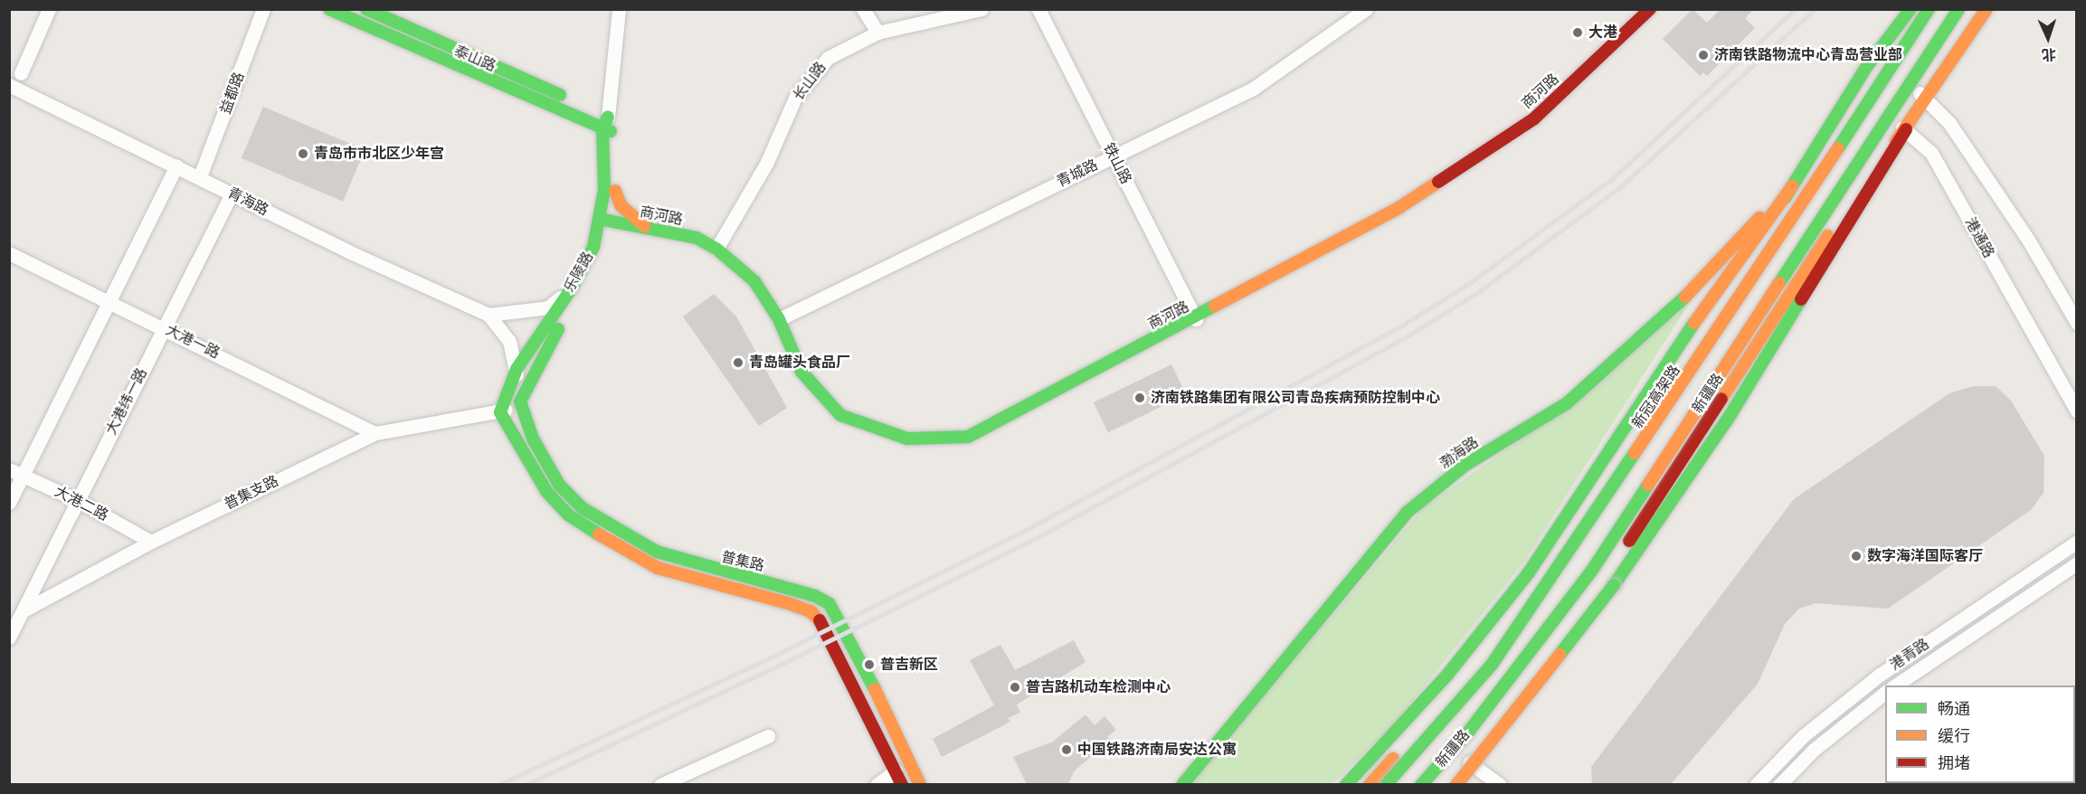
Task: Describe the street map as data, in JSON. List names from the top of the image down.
{
  "streets": {
    "main road": [
      "泰山路",
      "商河路",
      "乐陵路",
      "新疆路",
      "新冠高架路",
      "渤海路",
      "普集路"
    ],
    "street": [
      "长山路",
      "益都路",
      "铁山路",
      "青城路",
      "青海路",
      "港通路",
      "大港一路",
      "大港纬一路",
      "普集支路",
      "大港二路",
      "港青路"
    ]
  },
  "crossings": [
    ["泰山路", "乐陵路"],
    ["长山路", "商河路"],
    ["商河路", "铁山路"],
    ["商河路", "青城路"],
    ["商河路", "乐陵路"],
    ["益都路", "青海路"],
    ["铁山路", "青城路"],
    ["青海路", "乐陵路"],
    ["青海路", "大港纬一路"],
    ["青海路", "普集支路"],
    ["青海路", "普集路"],
    ["港通路", "新疆路"],
    ["乐陵路", "普集支路"],
    ["乐陵路", "普集路"],
    ["大港一路", "大港纬一路"],
    ["大港一路", "普集支路"],
    ["大港纬一路", "普集支路"],
    ["大港纬一路", "大港二路"],
    ["普集支路", "大港二路"],
    ["普集支路", "普集路"]
  ],
  "places": [
    "大港",
    "济南铁路物流中心青岛营业部",
    "青岛市市北区少年宫",
    "青岛罐头食品厂",
    "济南铁路集团有限公司青岛疾病预防控制中心",
    "数字海洋国际客厅",
    "普吉新区",
    "普吉路机动车检测中心",
    "中国铁路济南局安达公寓"
  ],
  "legend": ["畅通", "缓行", "拥堵"],
  "north": "bottom"
}
